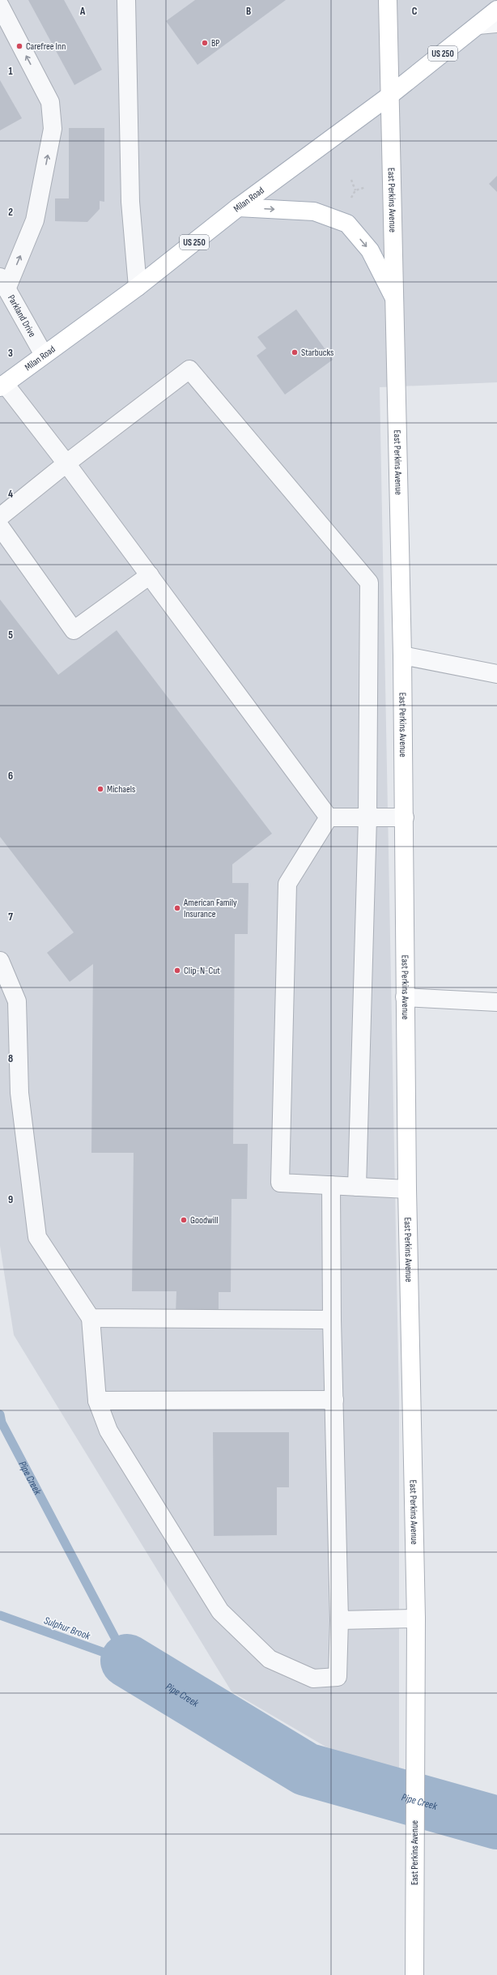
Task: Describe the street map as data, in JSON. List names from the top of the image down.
{
  "streets": {
    "main road": ["US 250", "Milan Road", "East Perkins Avenue"],
    "street": ["Parkland Drive"]
  },
  "crossings": [
    ["Milan Road", "East Perkins Avenue"],
    ["Milan Road", "Parkland Drive"]
  ],
  "water": ["Pipe Creek", "Sulphur Brook"],
  "places": [
    "BP",
    "Carefree Inn",
    "Starbucks",
    "Michaels",
    "American Family Insurance",
    "Clip-N-Cut",
    "Goodwill"
  ],
  "grid": {
    "columns": ["A", "B", "C"],
    "rows": [
      "1",
      "2",
      "3",
      "4",
      "5",
      "6",
      "7",
      "8",
      "9"
    ]
  }
}
